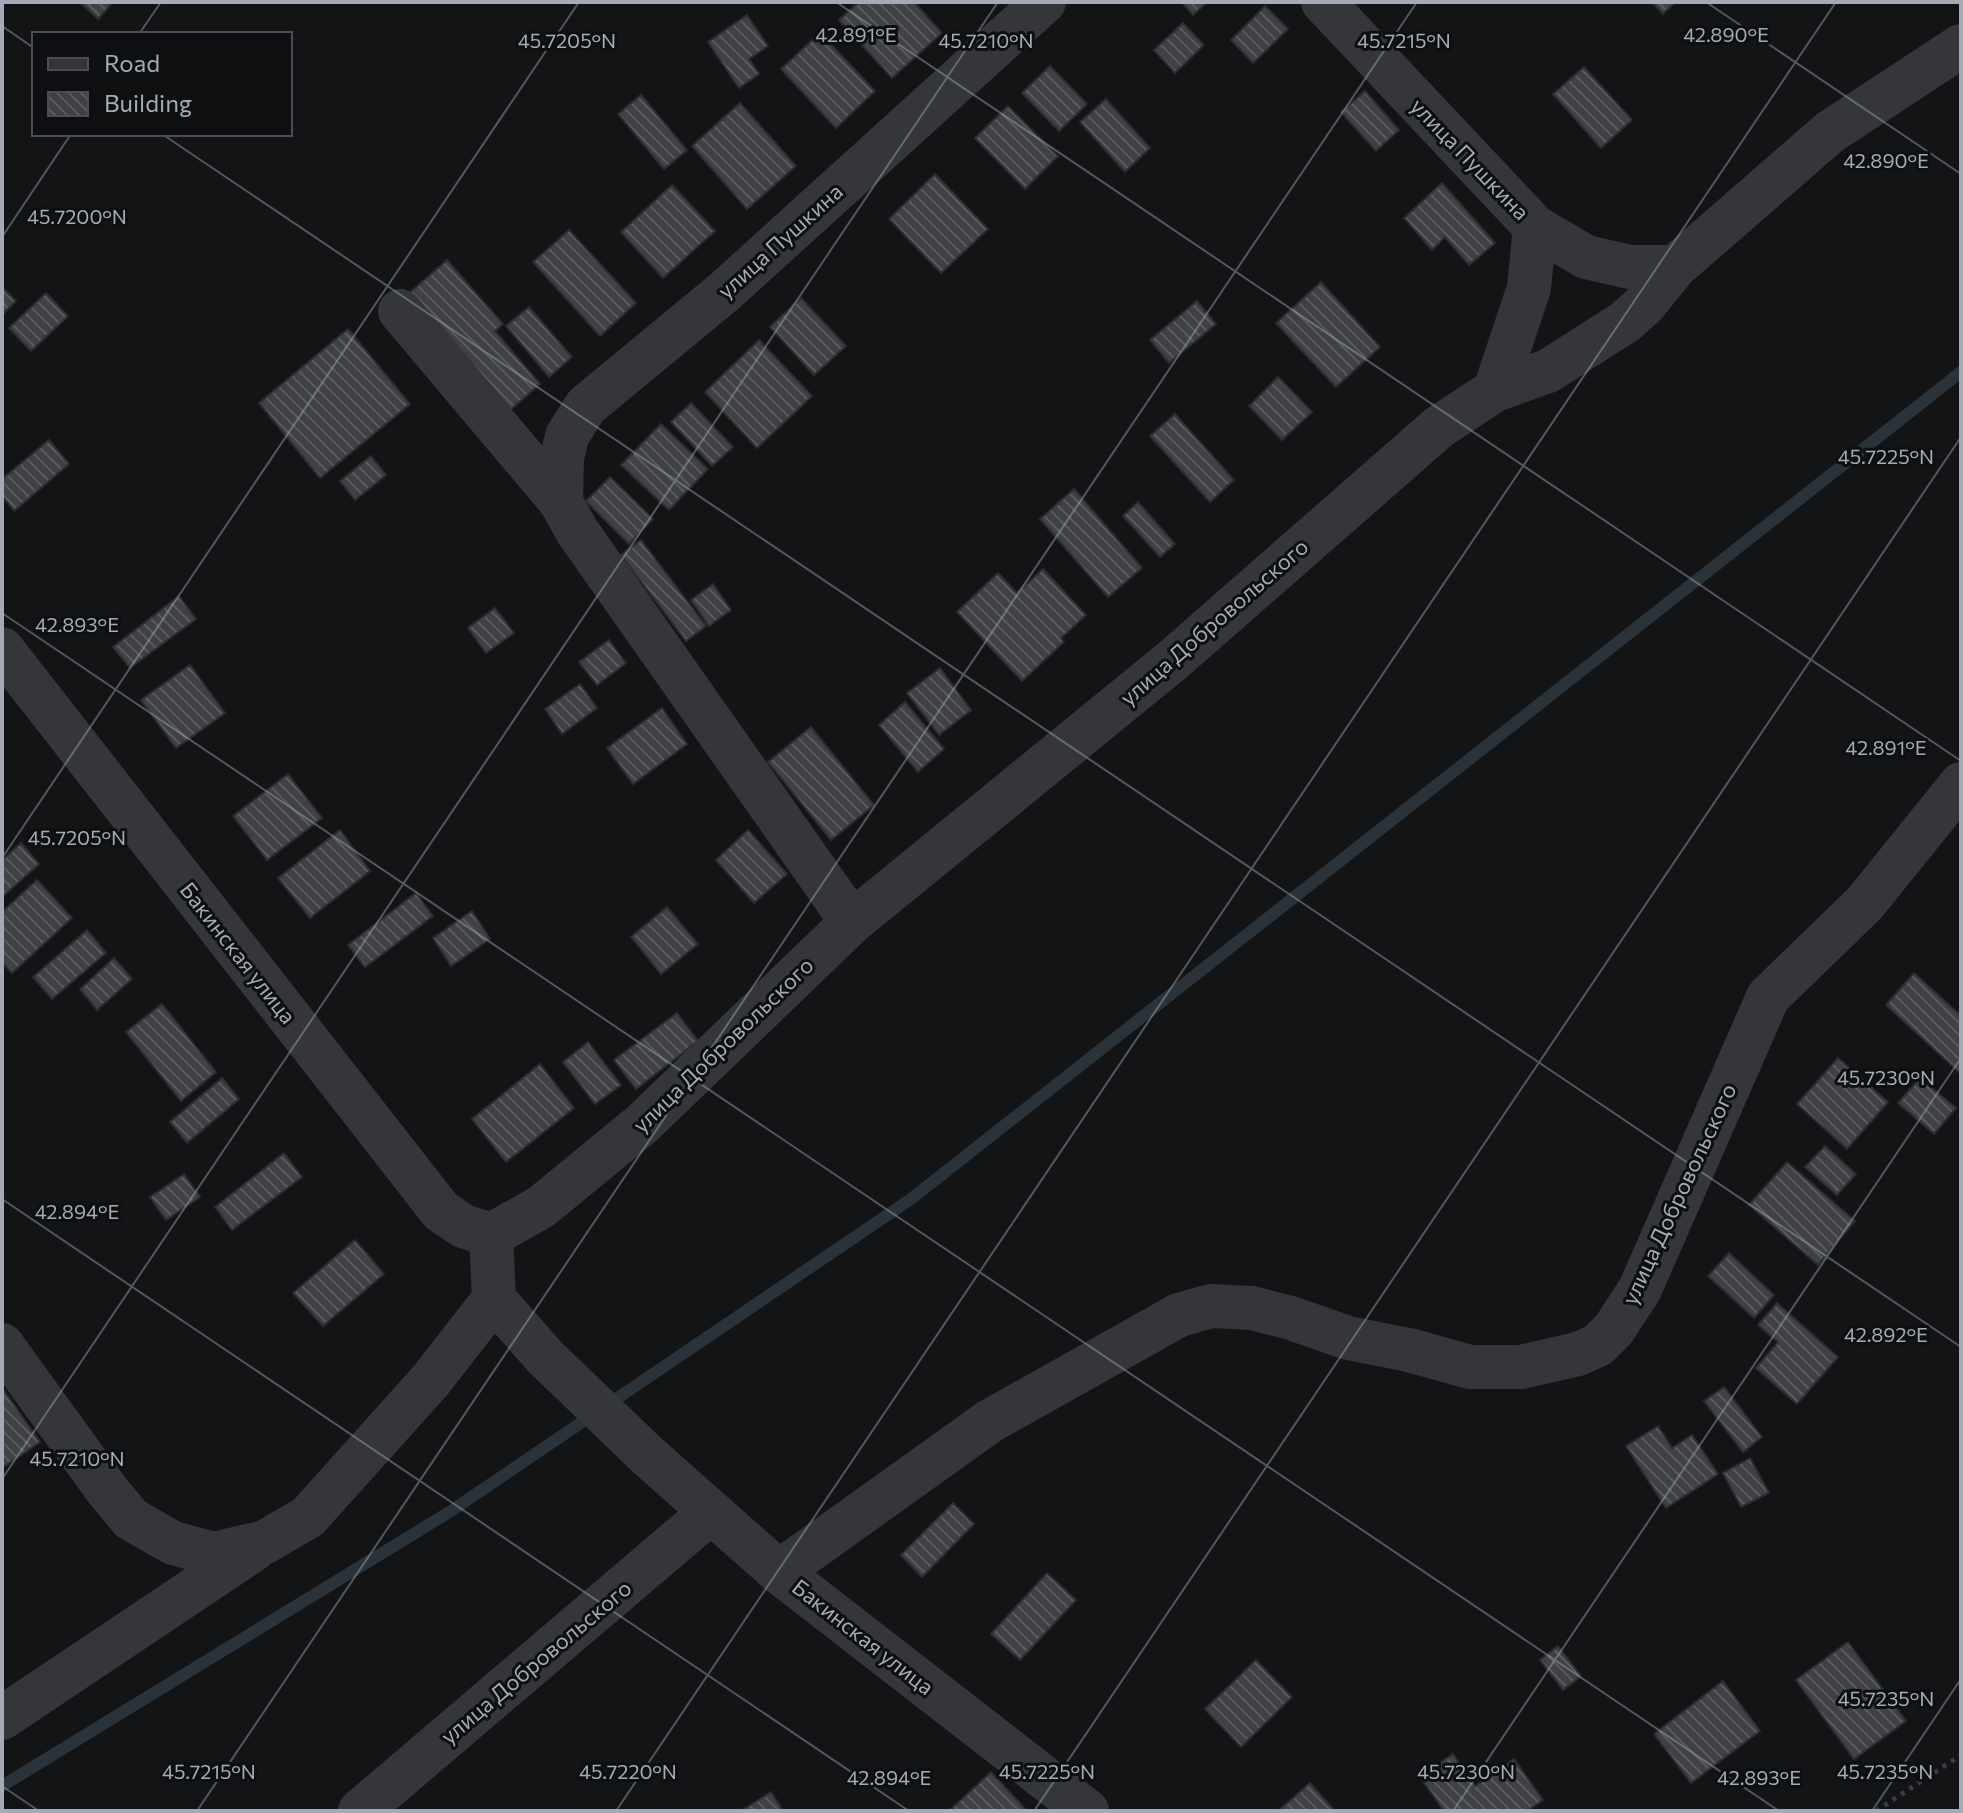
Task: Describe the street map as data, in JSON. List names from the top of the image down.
{
  "streets": {
    "street": ["улица Пушкина", "улица Добровольского", "Бакинская улица"]
  },
  "crossings": [
    ["улица Пушкина", "улица Добровольского"],
    ["улица Добровольского", "Бакинская улица"]
  ],
  "legend": ["Road", "Building"],
  "coordinates": [
    "42.891°E",
    "42.890°E",
    "45.7205°N",
    "45.7210°N",
    "45.7215°N",
    "45.7200°N",
    "45.7225°N",
    "42.893°E",
    "45.7230°N",
    "42.894°E",
    "42.892°E",
    "45.7235°N",
    "45.7220°N"
  ]
}
